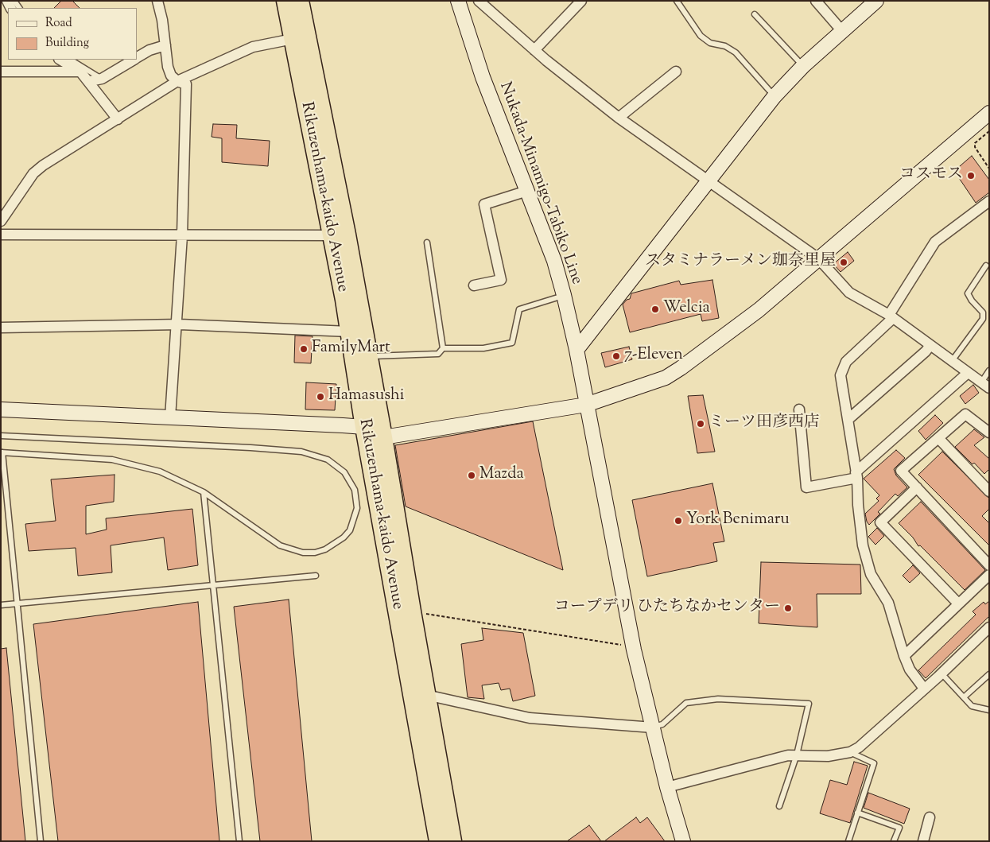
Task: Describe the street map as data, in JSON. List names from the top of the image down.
{
  "streets": {
    "highway": ["Rikuzenhama-kaido Avenue"],
    "street": ["Nukada-Minamigo-Tabiko Line"]
  },
  "places": [
    "コスモス",
    "スタミナラーメン珈奈里屋",
    "Welcia",
    "FamilyMart",
    "7-Eleven",
    "Hamasushi",
    "ミーツ田彦西店",
    "Mazda",
    "York Benimaru",
    "コープデリ ひたちなかセンター"
  ],
  "legend": ["Road", "Building"]
}
